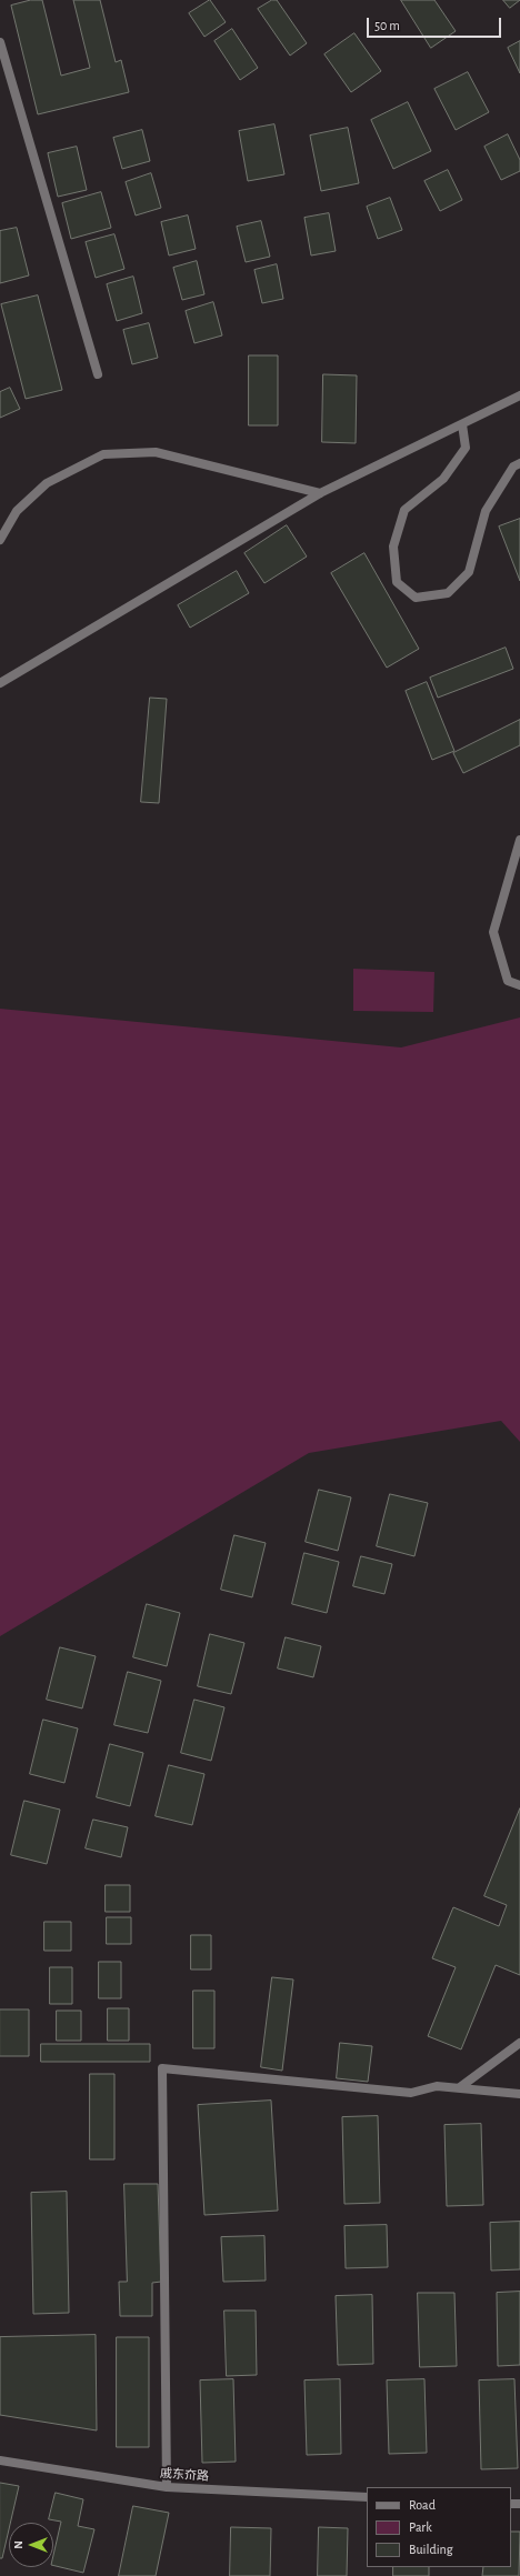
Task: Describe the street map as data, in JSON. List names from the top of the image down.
{
  "streets": {
    "street": ["戚东夼路"]
  },
  "legend": ["Road", "Park", "Building"],
  "scale_bar": "50 m",
  "north": "left"
}
